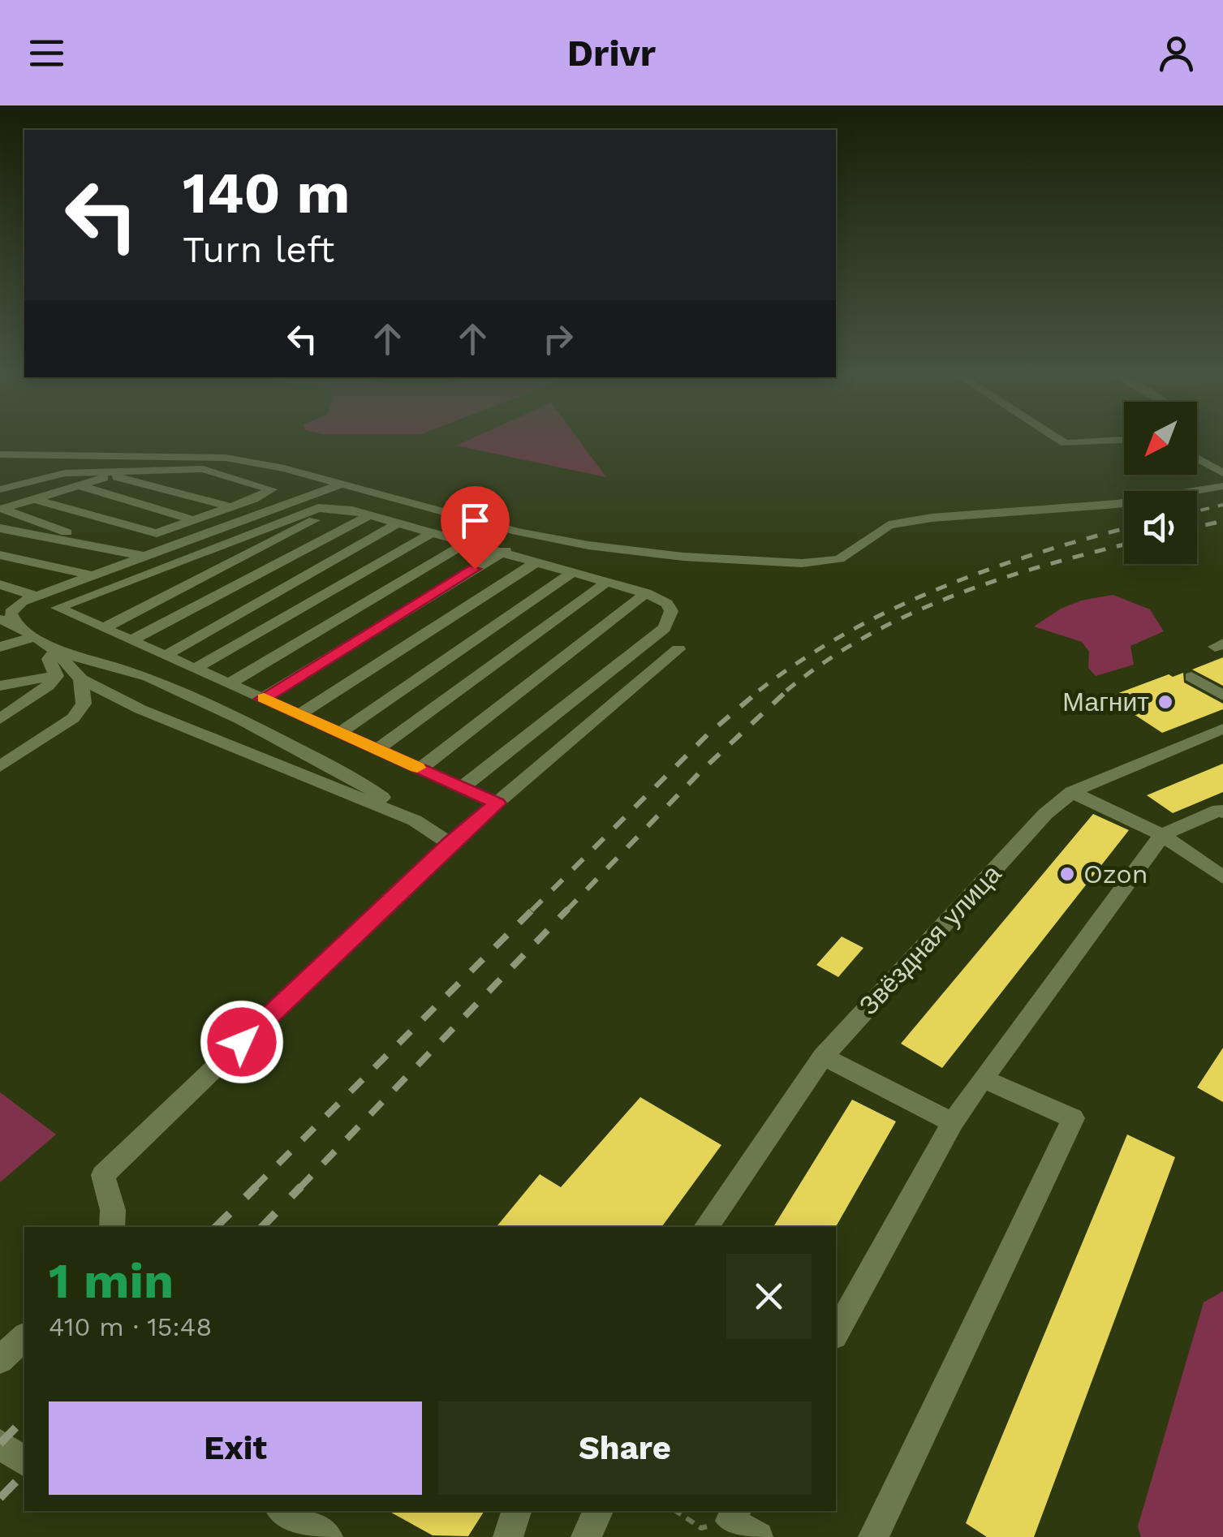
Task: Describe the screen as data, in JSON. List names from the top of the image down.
{
  "streets": {
    "street": ["Звёздная улица"]
  },
  "places": ["Магнит", "Ozon"],
  "north": "bottom left",
  "page": {
    "header": "Drivr",
    "turn": ["140 m", "Turn left"],
    "heading": ["1 min", "410 m · 15:48"],
    "buttons": ["Exit", "Share"]
  }
}
